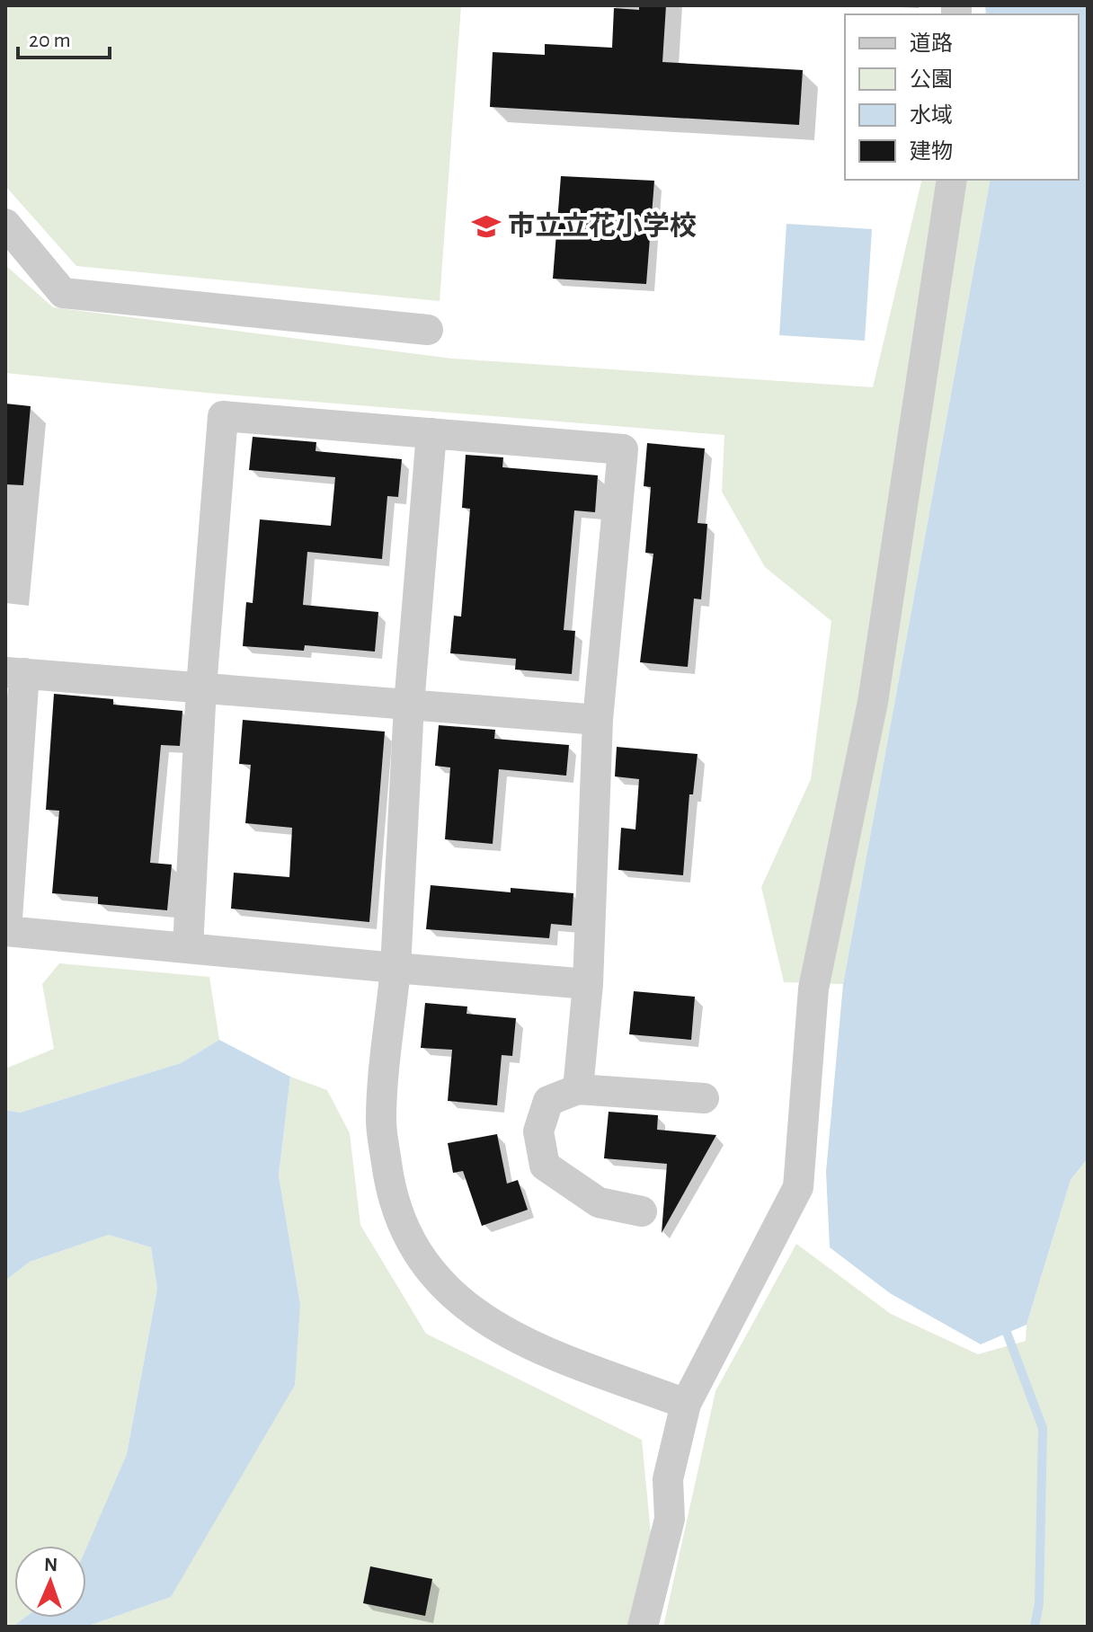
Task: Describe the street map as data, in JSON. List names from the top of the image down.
{
  "places": {
    "school or university": ["市立立花小学校"]
  },
  "legend": [
    "道路",
    "公園",
    "水域",
    "建物"
  ],
  "scale_bar": "20 m",
  "north": "top"
}
